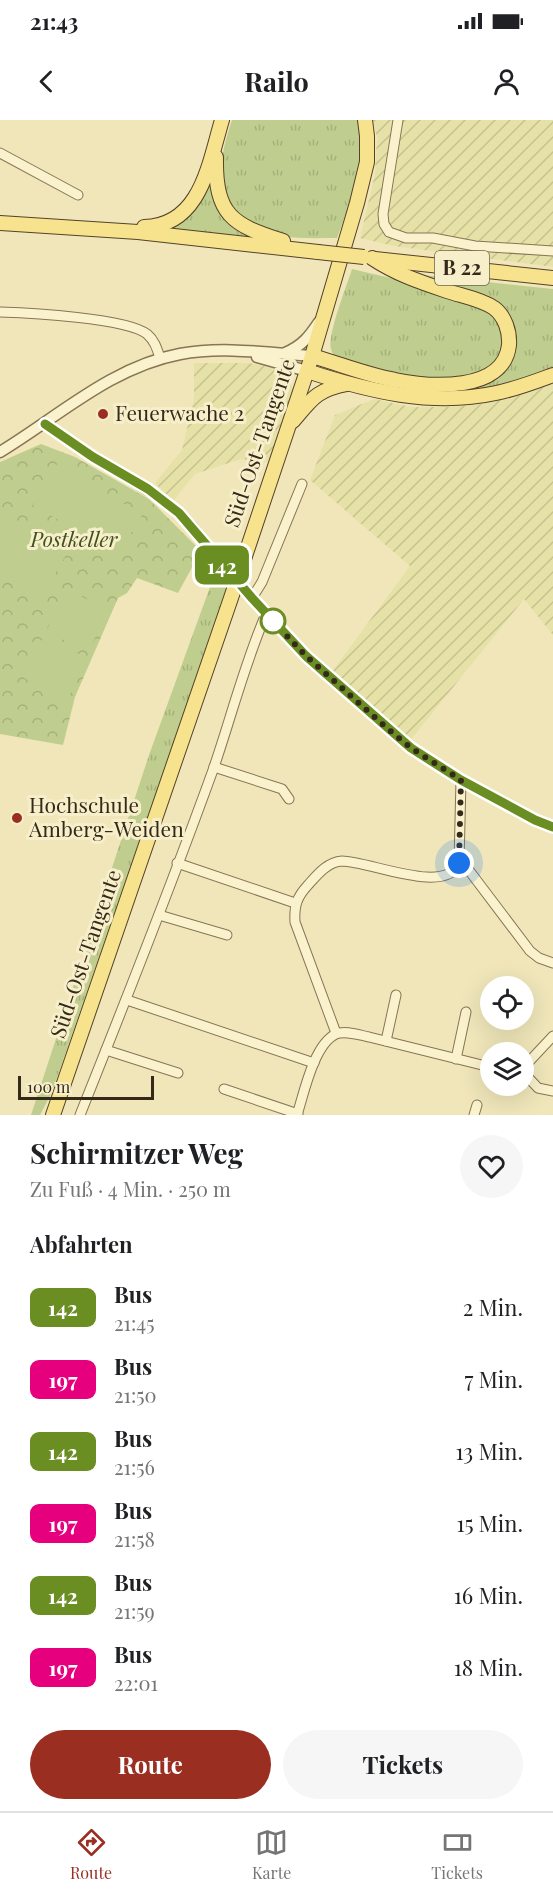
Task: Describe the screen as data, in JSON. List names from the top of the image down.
{
  "streets": {
    "main road": ["B 22", "Süd-Ost-Tangente"]
  },
  "parks": ["Postkeller"],
  "places": ["Feuerwache 2", "Hochschule Amberg-Weiden"],
  "lines": ["bus line 142"],
  "scale_bar": "100 m",
  "page": {
    "status": "21:43",
    "header": "Railo",
    "on_map": "142",
    "scale": "100 m",
    "heading": [
      ["Schirmitzer Weg", "Zu Fuß · 4 Min. · 250 m"],
      "Abfahrten"
    ],
    "list": [
      {
        "mark": "142",
        "name": "Bus",
        "note": "21:45",
        "value": "2 Min."
      },
      {
        "mark": "197",
        "name": "Bus",
        "note": "21:50",
        "value": "7 Min."
      },
      {
        "mark": "142",
        "name": "Bus",
        "note": "21:56",
        "value": "13 Min."
      },
      {
        "mark": "197",
        "name": "Bus",
        "note": "21:58",
        "value": "15 Min."
      },
      {
        "mark": "142",
        "name": "Bus",
        "note": "21:59",
        "value": "16 Min."
      },
      {
        "mark": "197",
        "name": "Bus",
        "note": "22:01",
        "value": "18 Min."
      }
    ],
    "buttons": ["Route", "Tickets"],
    "tabs": ["Route", "Karte", "Tickets"]
  }
}
